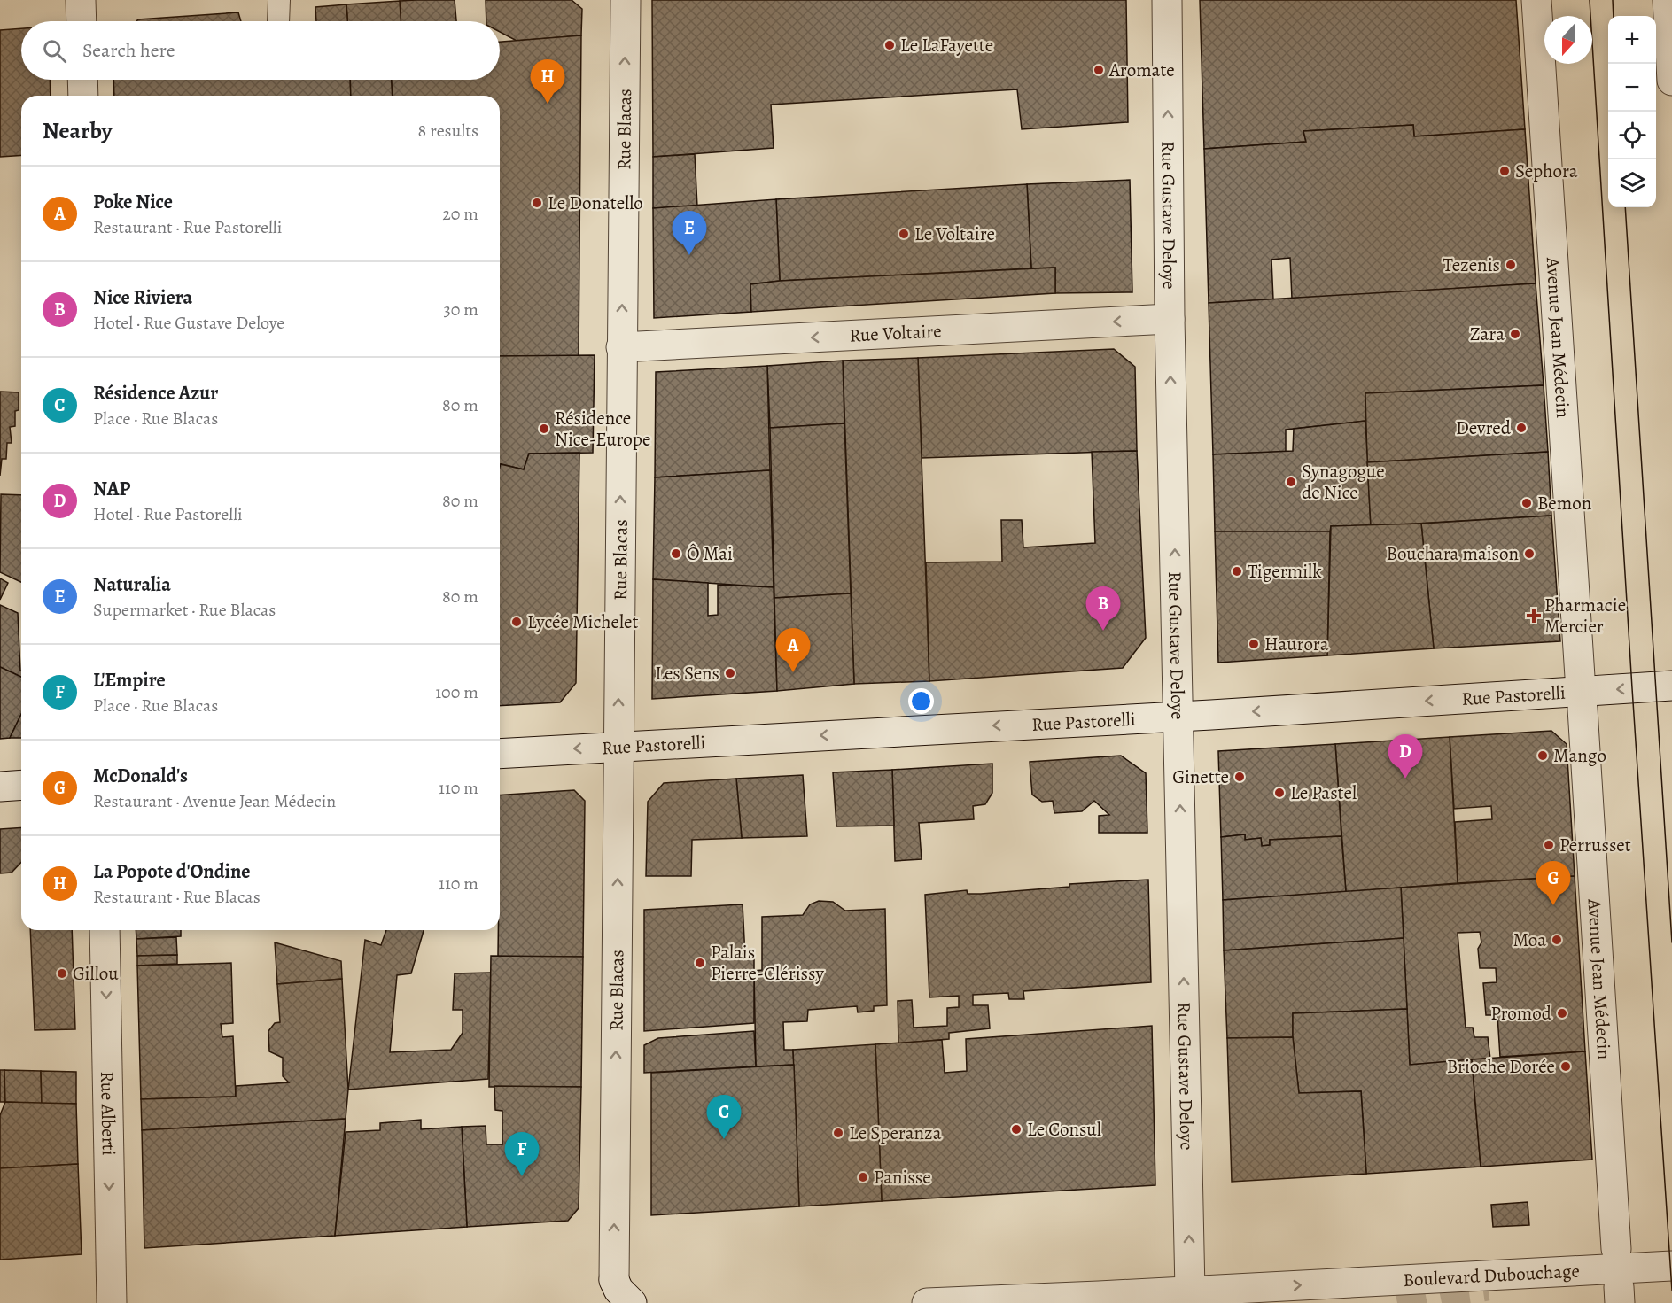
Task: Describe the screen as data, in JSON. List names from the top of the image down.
{
  "streets": {
    "street": [
      "Rue Blacas",
      "Rue Gustave Deloye",
      "Rue Voltaire",
      "Avenue Jean Médecin",
      "Rue Pastorelli",
      "Rue Alberti",
      "Boulevard Dubouchage"
    ]
  },
  "crossings": [
    ["Rue Blacas", "Rue Voltaire"],
    ["Rue Blacas", "Rue Pastorelli"],
    ["Rue Gustave Deloye", "Rue Voltaire"],
    ["Rue Gustave Deloye", "Rue Pastorelli"],
    ["Rue Gustave Deloye", "Boulevard Dubouchage"]
  ],
  "one_way": [
    "Rue Blacas",
    "Rue Gustave Deloye",
    "Rue Voltaire",
    "Rue Pastorelli",
    "Rue Alberti",
    "Boulevard Dubouchage"
  ],
  "places": {
    "other": [
      "Le LaFayette",
      "Aromate",
      "Sephora",
      "Le Donatello",
      "Le Voltaire",
      "Tezenis",
      "Zara",
      "Devred",
      "Résidence Nice-Europe",
      "Synagogue de Nice",
      "Bemon",
      "Ô Mai",
      "Bouchara maison",
      "Tigermilk",
      "Lycée Michelet",
      "Haurora",
      "Les Sens",
      "Mango",
      "Ginette",
      "Le Pastel",
      "Perrusset",
      "Moa",
      "Palais Pierre-Clérissy",
      "Gillou",
      "Promod",
      "Brioche Dorée",
      "Le Consul",
      "Le Speranza",
      "Panisse"
    ],
    "health": ["Pharmacie Mercier"]
  },
  "north": "bottom",
  "page": {
    "map_buttons": ["+", "−"],
    "search": "Search here",
    "pins": [
      "H",
      "E",
      "B",
      "A",
      "D",
      "G",
      "C",
      "F"
    ],
    "heading": ["Nearby", "8 results"],
    "list": [
      {
        "mark": "A",
        "name": "Poke Nice",
        "note": "Restaurant · Rue Pastorelli",
        "value": "20 m"
      },
      {
        "mark": "B",
        "name": "Nice Riviera",
        "note": "Hotel · Rue Gustave Deloye",
        "value": "30 m"
      },
      {
        "mark": "C",
        "name": "Résidence Azur",
        "note": "Place · Rue Blacas",
        "value": "80 m"
      },
      {
        "mark": "D",
        "name": "NAP",
        "note": "Hotel · Rue Pastorelli",
        "value": "80 m"
      },
      {
        "mark": "E",
        "name": "Naturalia",
        "note": "Supermarket · Rue Blacas",
        "value": "80 m"
      },
      {
        "mark": "F",
        "name": "L'Empire",
        "note": "Place · Rue Blacas",
        "value": "100 m"
      },
      {
        "mark": "G",
        "name": "McDonald's",
        "note": "Restaurant · Avenue Jean Médecin",
        "value": "110 m"
      },
      {
        "mark": "H",
        "name": "La Popote d'Ondine",
        "note": "Restaurant · Rue Blacas",
        "value": "110 m"
      }
    ]
  }
}
